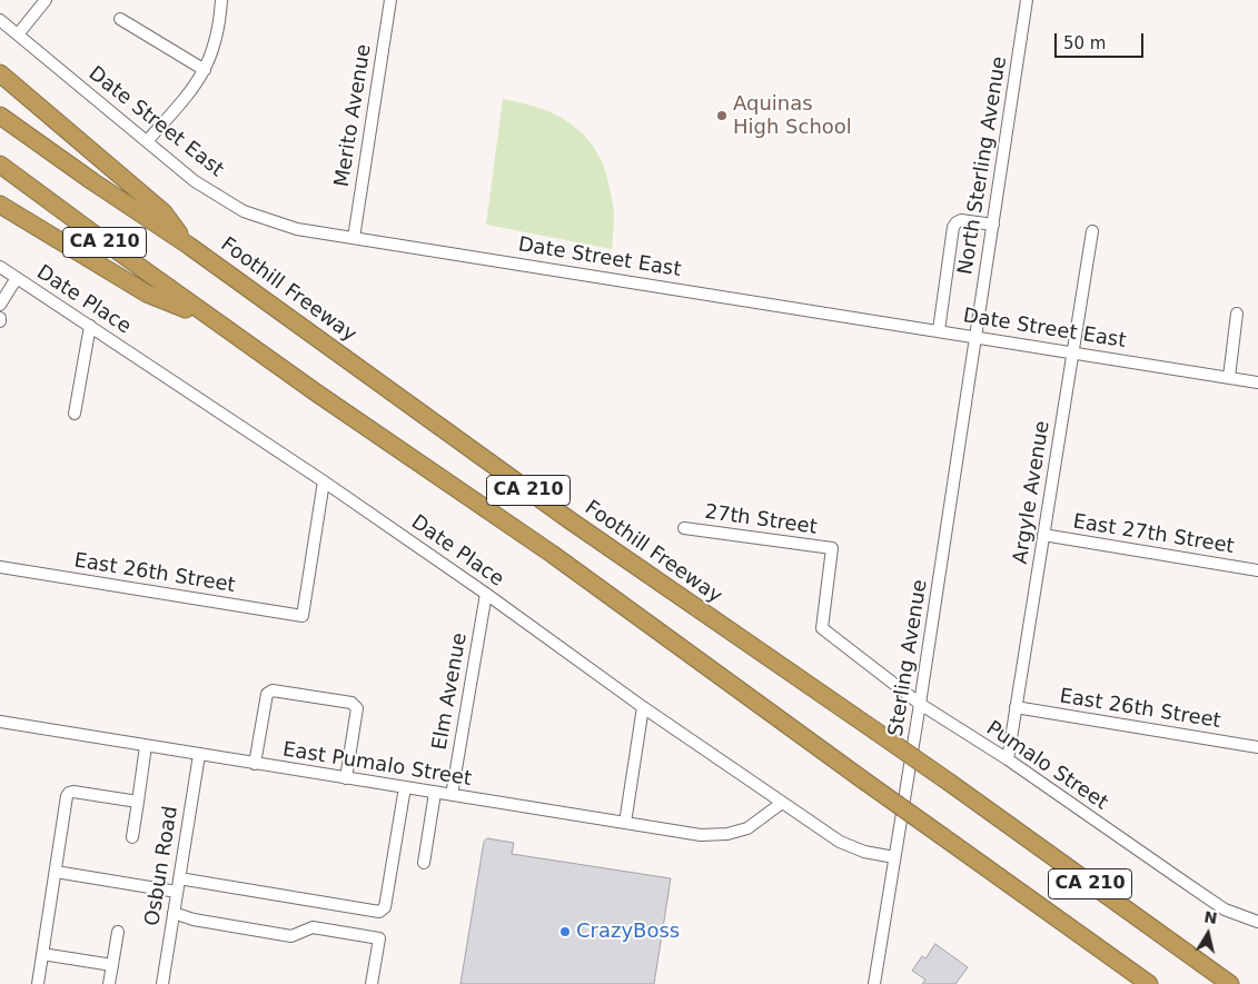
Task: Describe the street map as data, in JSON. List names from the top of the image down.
{
  "streets": {
    "highway": ["CA 210", "Foothill Freeway"],
    "street": [
      "Merito Avenue",
      "Date Street East",
      "North Sterling Avenue",
      "Date Place",
      "Argyle Avenue",
      "27th Street",
      "East 27th Street",
      "East 26th Street",
      "Sterling Avenue",
      "Elm Avenue",
      "East Pumalo Street",
      "Pumalo Street",
      "Osbun Road"
    ]
  },
  "crossings": [
    ["Merito Avenue", "Date Street East"],
    ["Date Street East", "North Sterling Avenue"],
    ["Date Street East", "Argyle Avenue"],
    ["Date Street East", "Sterling Avenue"],
    ["North Sterling Avenue", "Sterling Avenue"],
    ["Date Place", "East 26th Street"],
    ["Date Place", "Sterling Avenue"],
    ["Date Place", "Elm Avenue"],
    ["Date Place", "East Pumalo Street"],
    ["Argyle Avenue", "East 27th Street"],
    ["Argyle Avenue", "East 26th Street"],
    ["Argyle Avenue", "Pumalo Street"],
    ["27th Street", "Pumalo Street"],
    ["Sterling Avenue", "Pumalo Street"],
    ["Elm Avenue", "East Pumalo Street"],
    ["East Pumalo Street", "Osbun Road"]
  ],
  "places": ["Aquinas High School", "CrazyBoss"],
  "scale_bar": "50 m",
  "north": "top"
}
